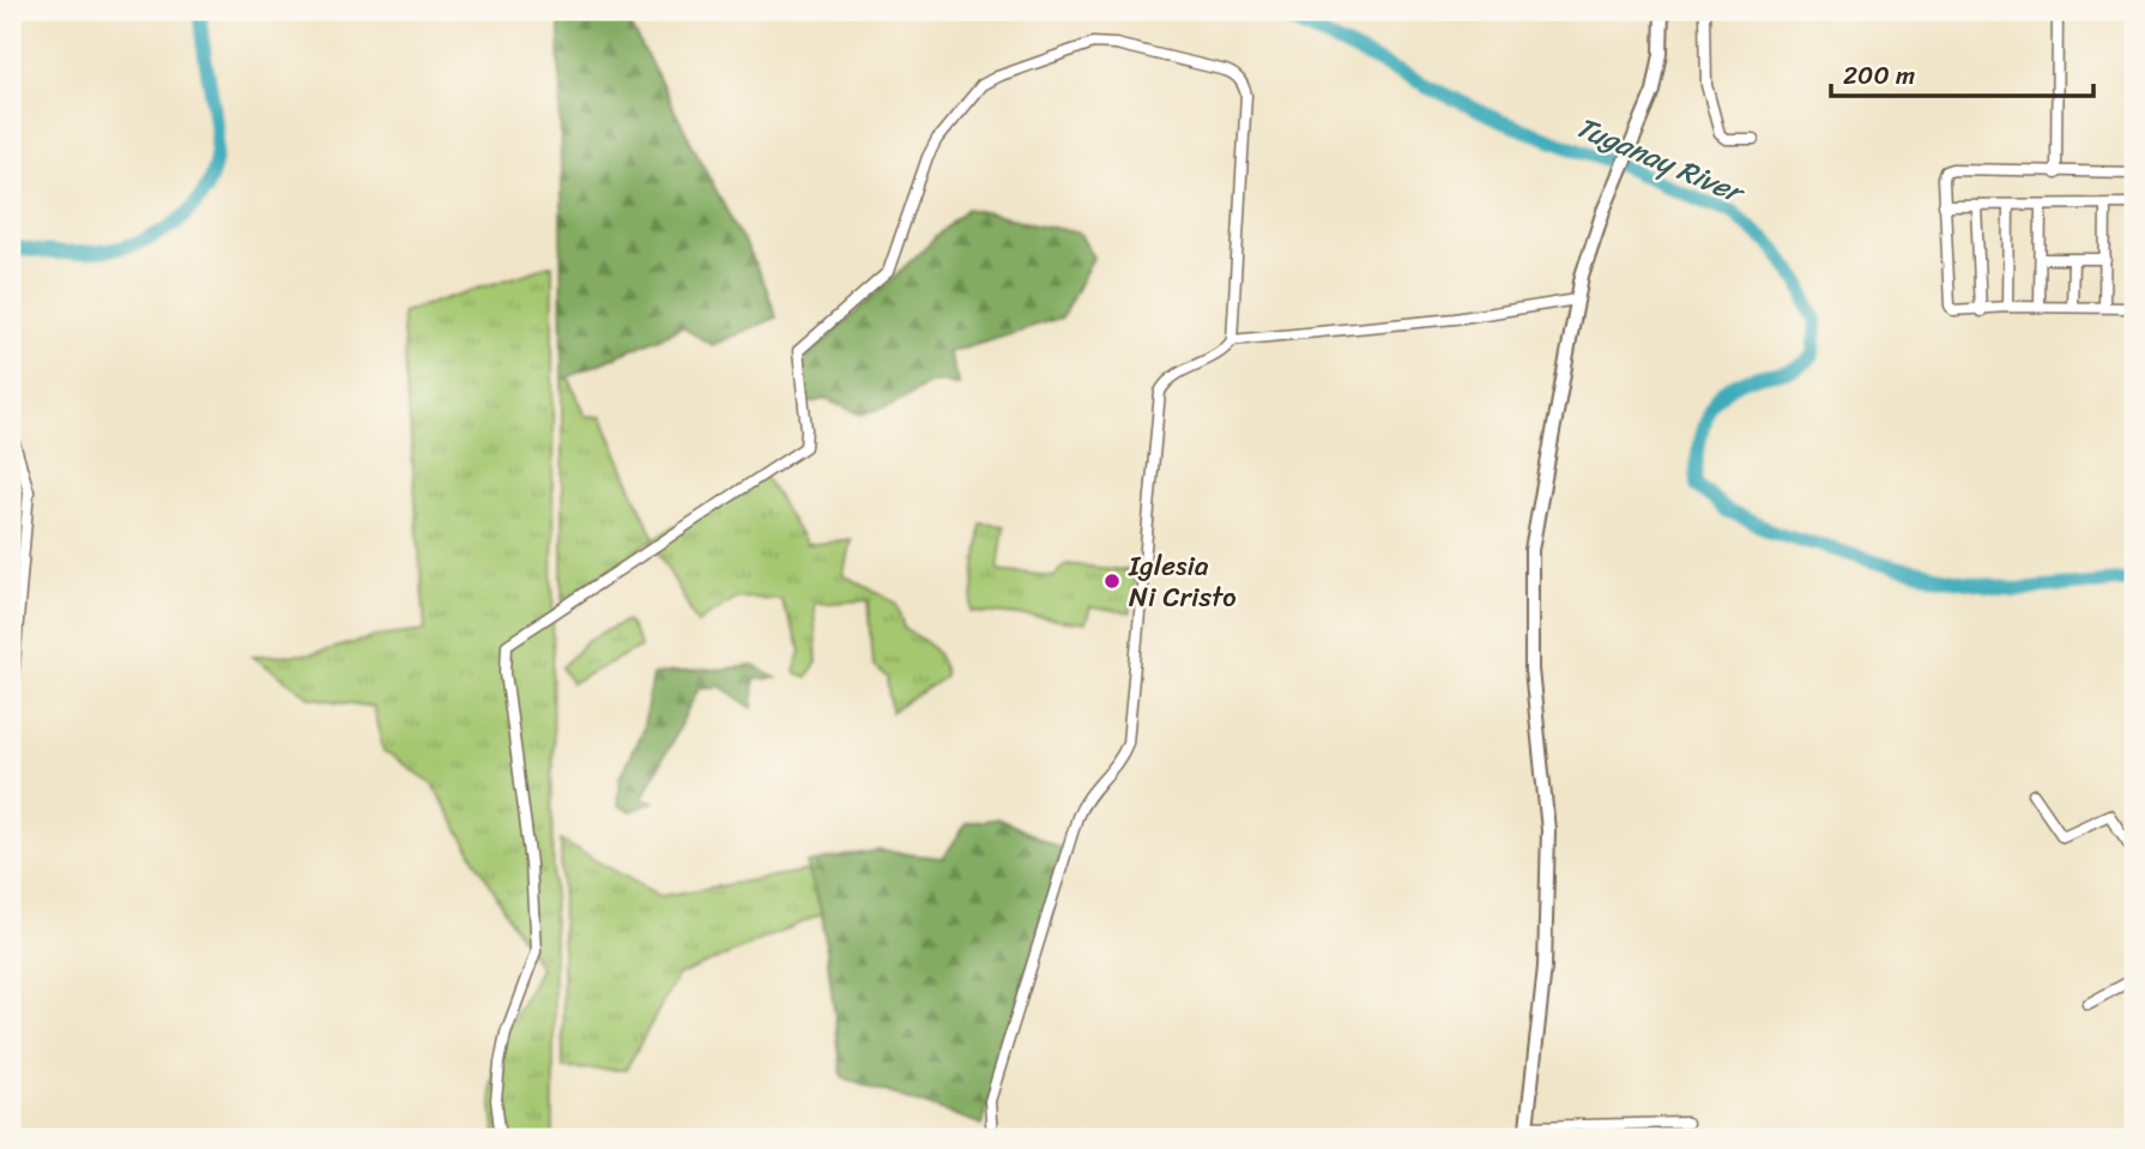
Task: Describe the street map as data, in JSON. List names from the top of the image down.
{
  "water": ["Tuganay River"],
  "places": ["Iglesia Ni Cristo"],
  "scale_bar": "200 m"
}
